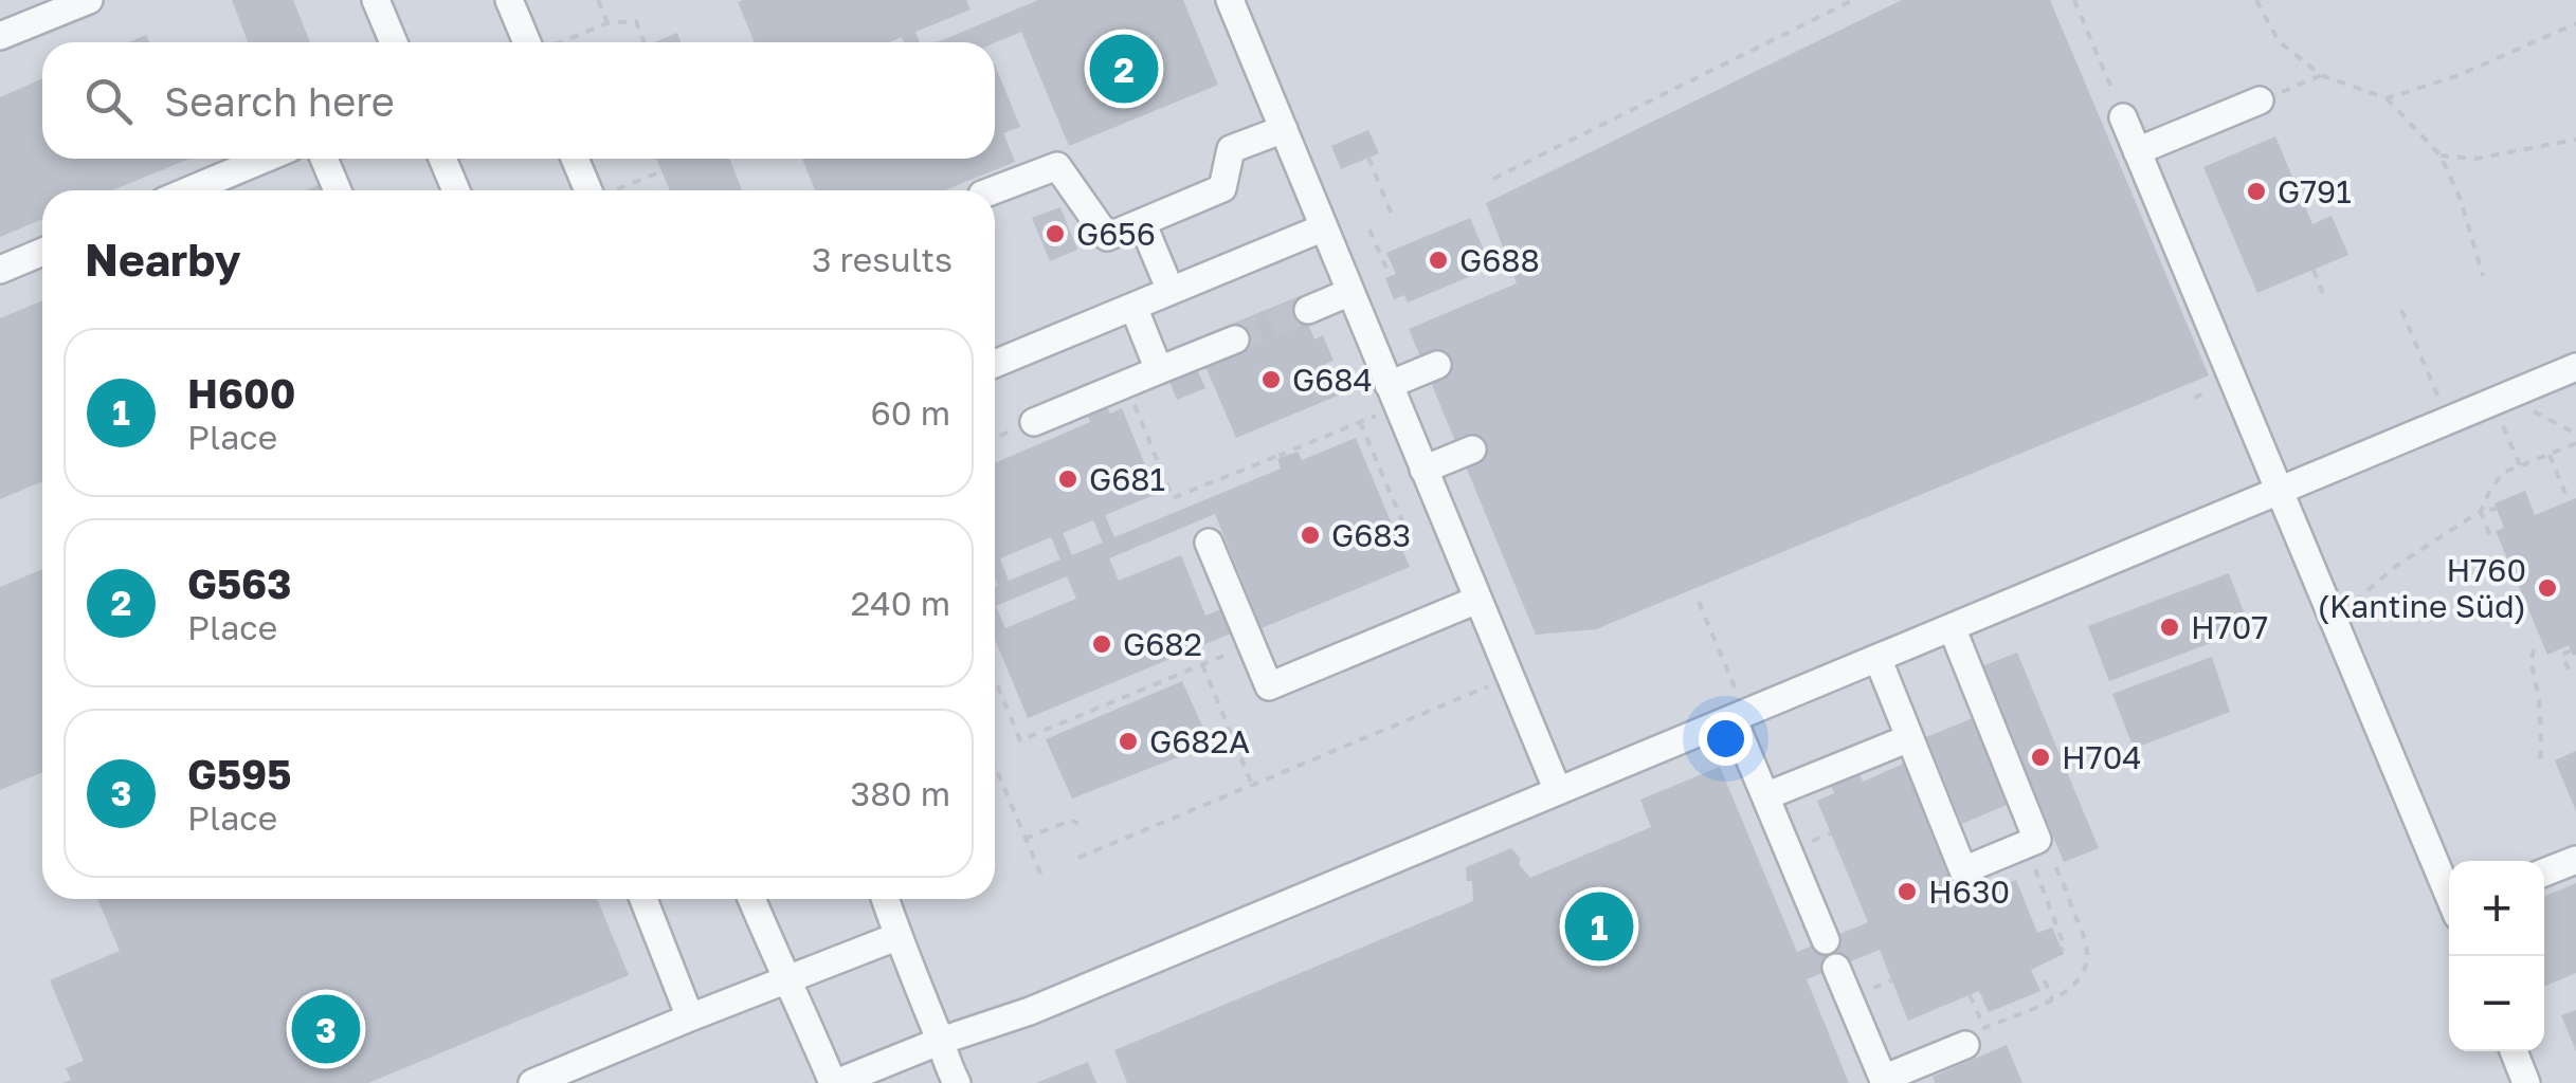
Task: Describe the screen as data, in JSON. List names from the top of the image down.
{
  "places": [
    "G791",
    "G656",
    "G688",
    "G684",
    "G681",
    "G683",
    "H760 (Kantine Süd)",
    "H707",
    "G682",
    "G682A",
    "H704",
    "H630"
  ],
  "page": {
    "pins": ["2", "1", "3"],
    "search": "Search here",
    "heading": ["Nearby", "3 results"],
    "list": [
      {
        "mark": "1",
        "name": "H600",
        "note": "Place",
        "value": "60 m"
      },
      {
        "mark": "2",
        "name": "G563",
        "note": "Place",
        "value": "240 m"
      },
      {
        "mark": "3",
        "name": "G595",
        "note": "Place",
        "value": "380 m"
      }
    ],
    "map_buttons": ["+", "−"]
  }
}
